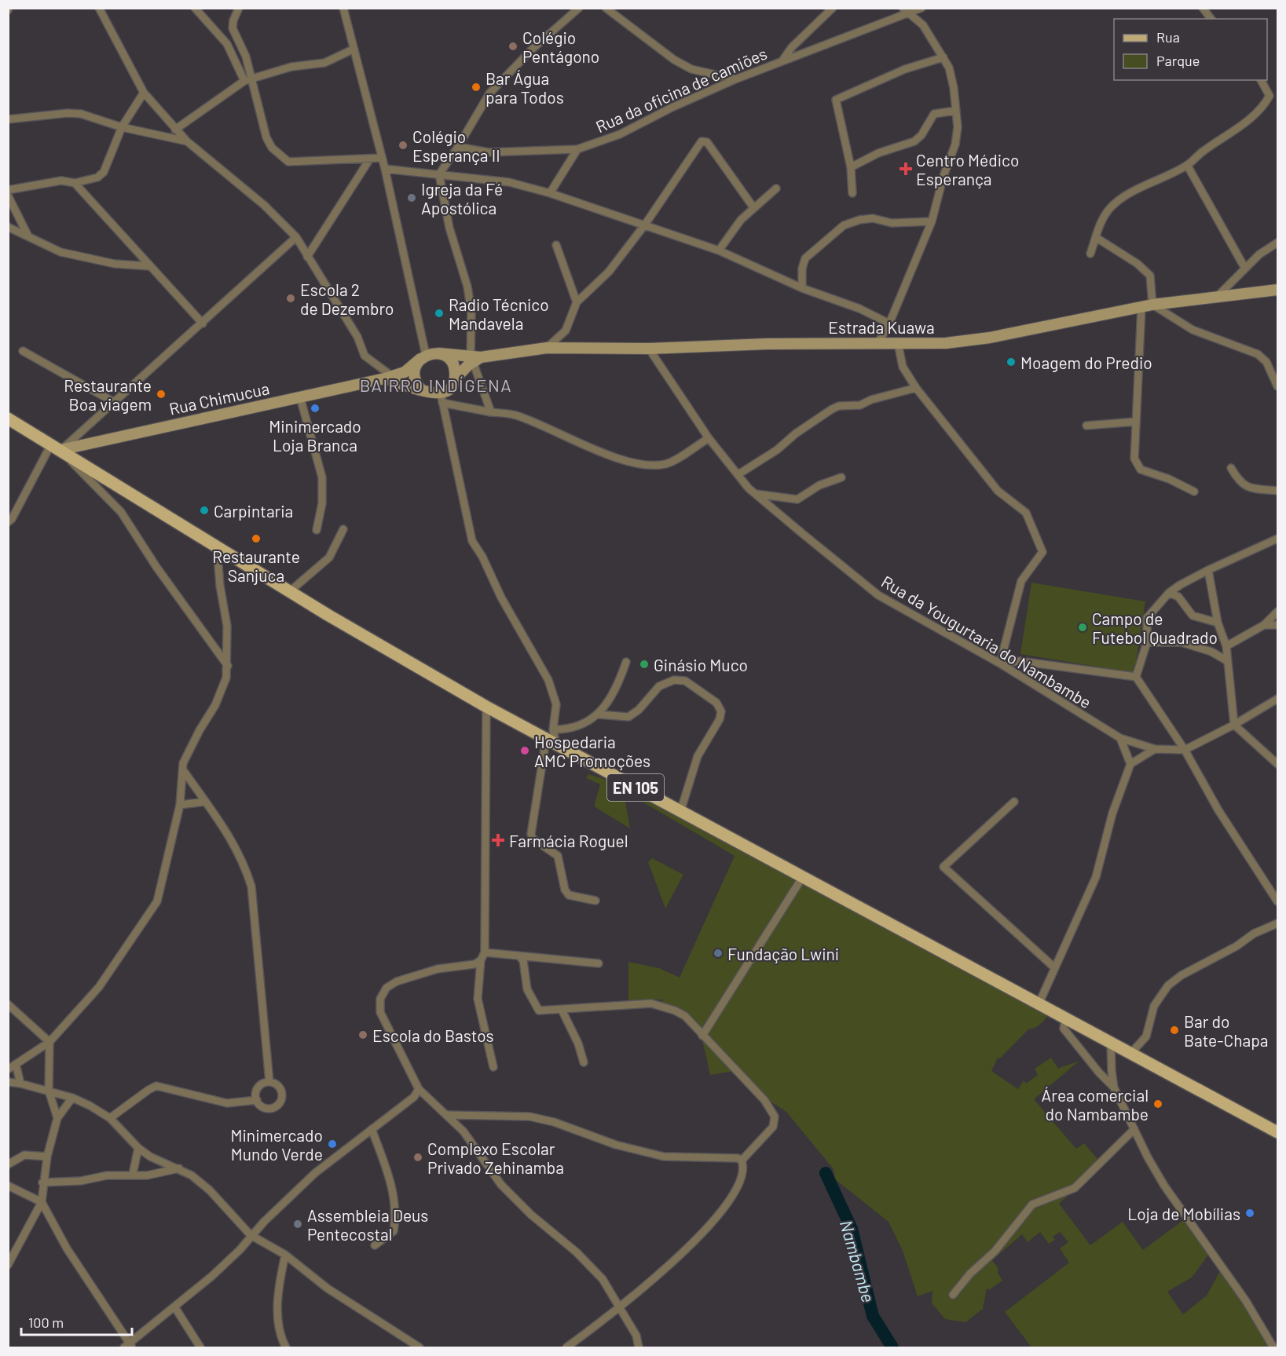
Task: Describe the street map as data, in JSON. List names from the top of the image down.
{
  "streets": {
    "main road": ["EN 105"],
    "street": [
      "Rua da oficina de camiões",
      "Estrada Kuawa",
      "Rua Chimucua",
      "Rua da Yougurtaria do Nambambe"
    ]
  },
  "crossings": [
    ["Estrada Kuawa", "Rua da Yougurtaria do Nambambe"],
    ["Rua Chimucua", "EN 105"]
  ],
  "districts": ["BAIRRO INDÍGENA"],
  "water": ["Nambambe"],
  "places": {
    "other": [
      "Colégio Pentágono",
      "Bar Água para Todos",
      "Colégio Esperança II",
      "Igreja da Fé Apostólica",
      "Escola 2 de Dezembro",
      "Radio Técnico Mandavela",
      "Moagem do Predio",
      "Restaurante Boa viagem",
      "Minimercado Loja Branca",
      "Carpintaria",
      "Restaurante Sanjuca",
      "Campo de Futebol Quadrado",
      "Ginásio Muco",
      "Hospedaria AMC Promoções",
      "Fundação Lwini",
      "Bar do Bate-Chapa",
      "Escola do Bastos",
      "Área comercial do Nambambe",
      "Minimercado Mundo Verde",
      "Complexo Escolar Privado Zehinamba",
      "Loja de Mobílias",
      "Assembleia Deus Pentecostal"
    ],
    "health": ["Centro Médico Esperança", "Farmácia Roguel"]
  },
  "legend": ["Rua", "Parque"],
  "scale_bar": "100 m"
}
